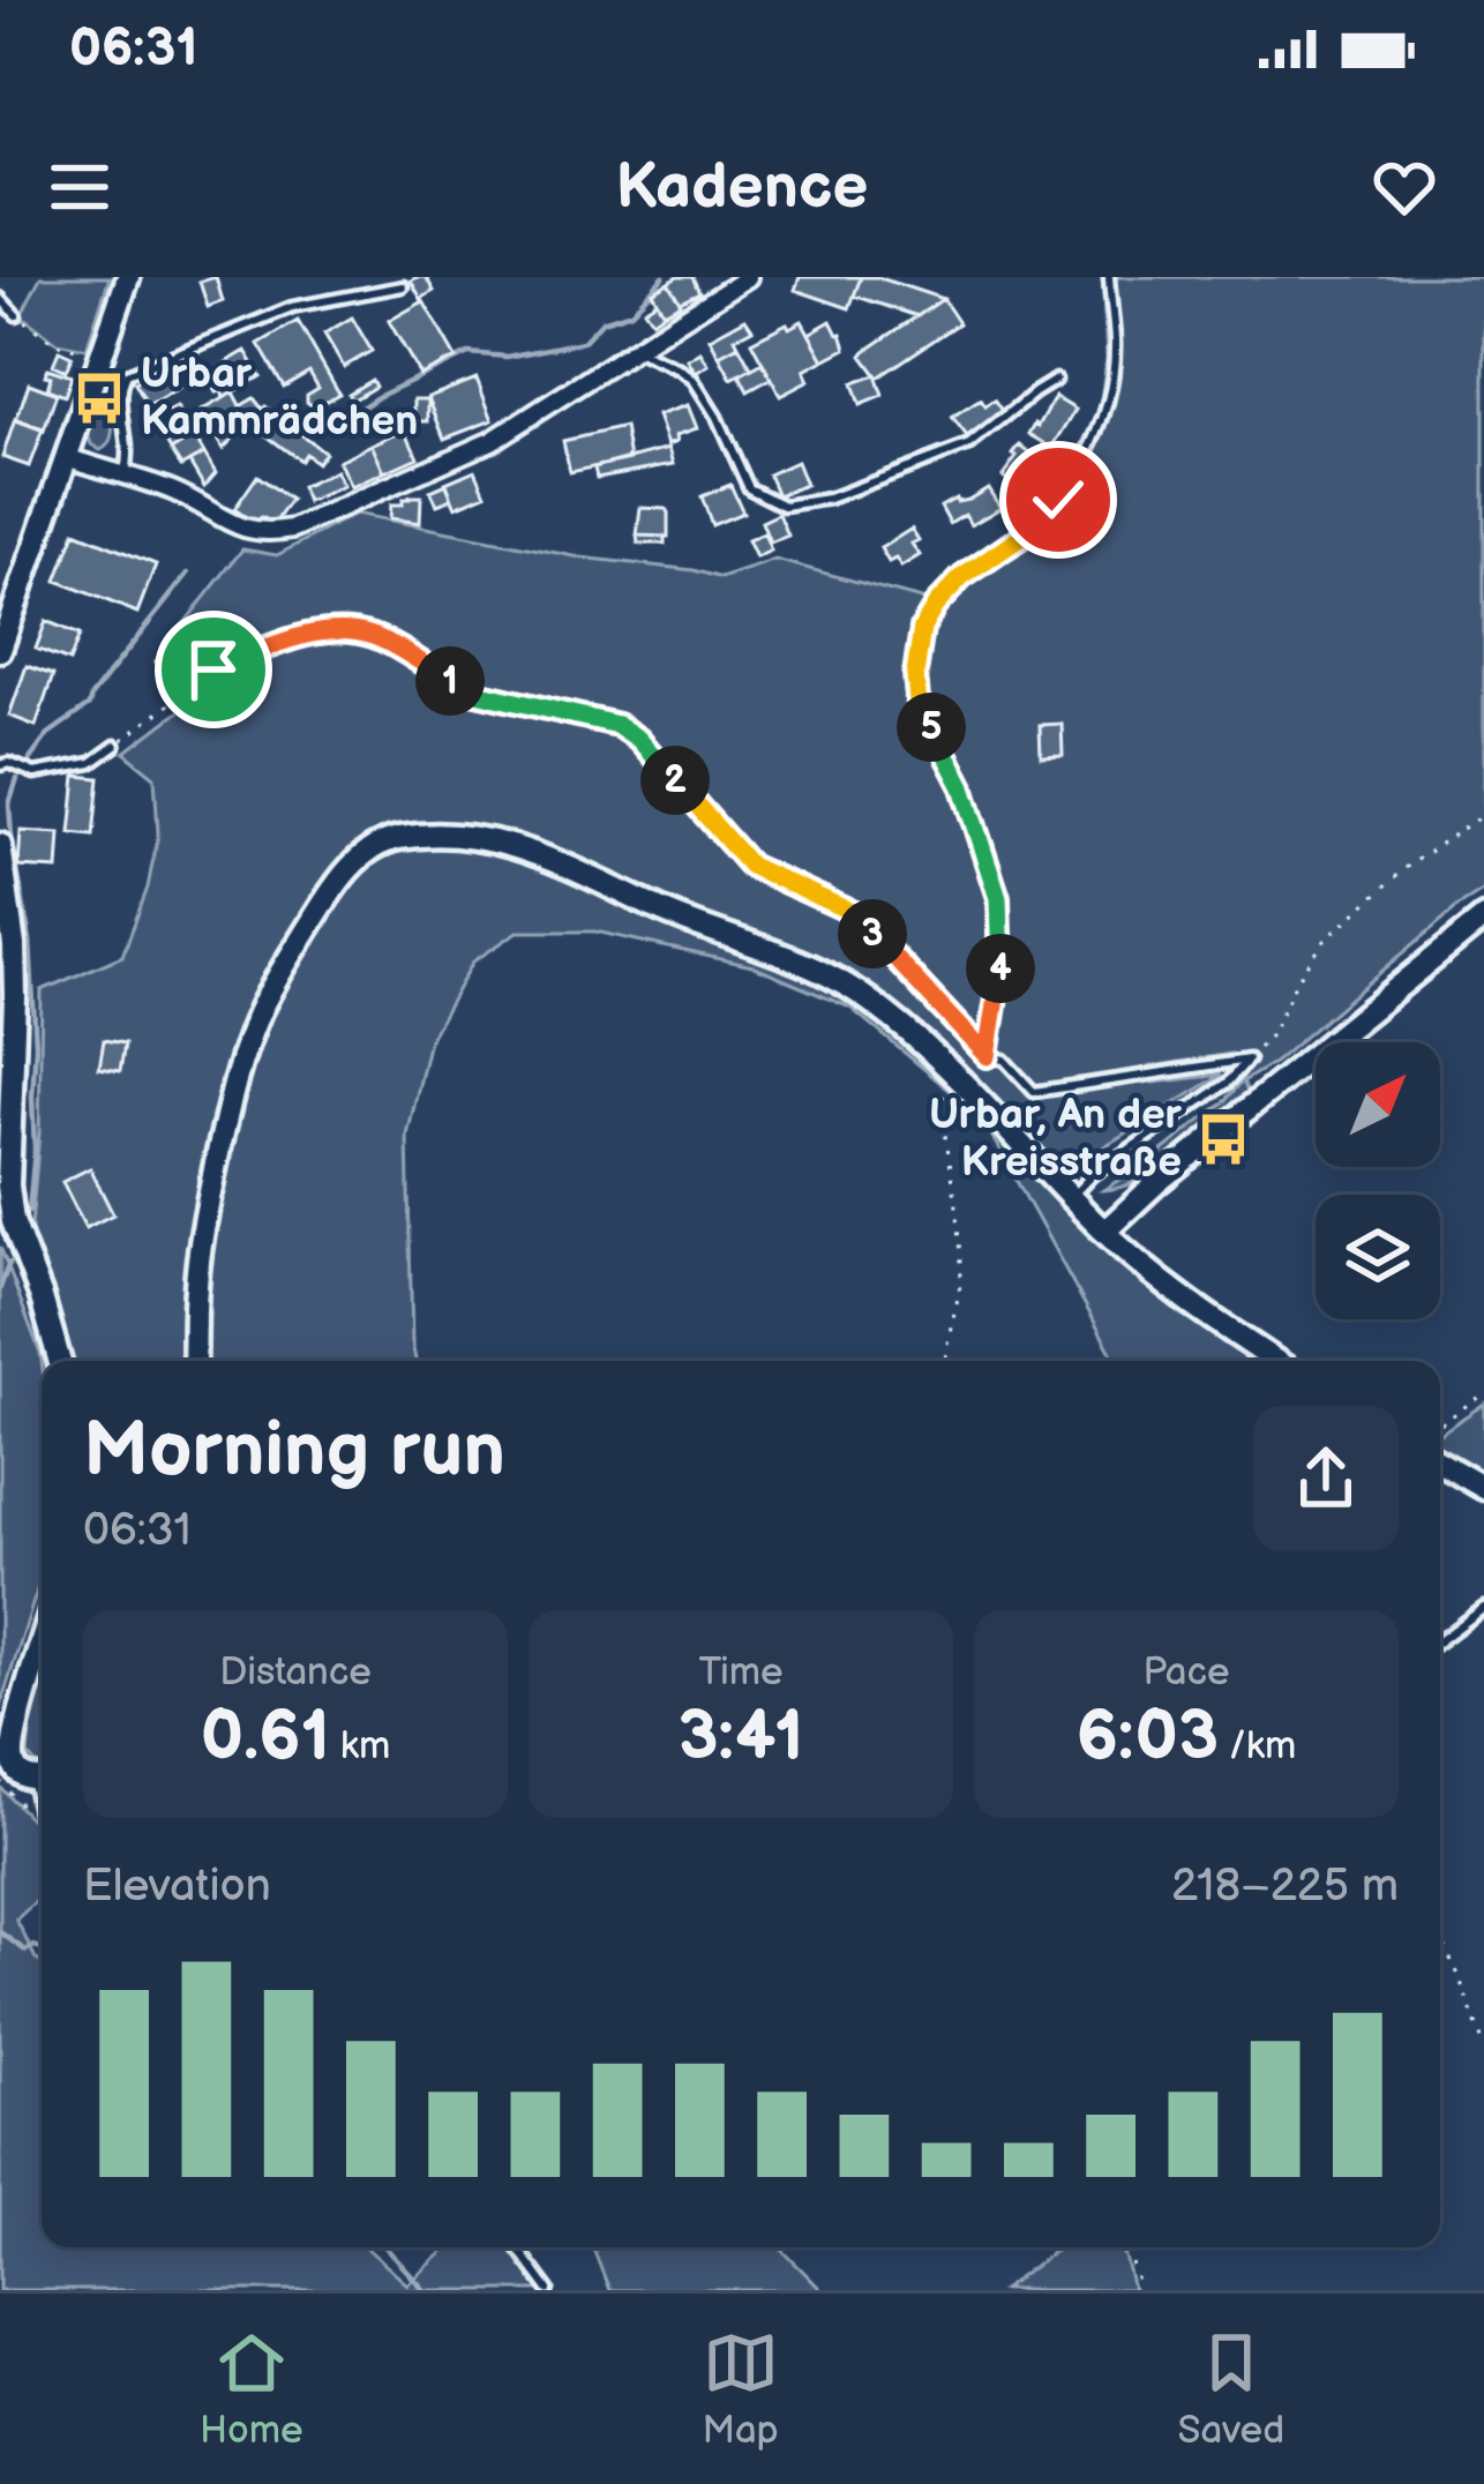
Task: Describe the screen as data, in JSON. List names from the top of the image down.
{
  "places": {
    "bus stop": ["Urbar Kammrädchen", "Urbar, An der Kreisstraße"]
  },
  "north": "top right",
  "page": {
    "status": "06:31",
    "header": "Kadence",
    "pins": [
      "1",
      "5",
      "2",
      "3",
      "4"
    ],
    "heading": ["Morning run", "06:31"],
    "stats": [
      ["Distance", "0.61 km"],
      ["Time", "3:41"],
      ["Pace", "6:03 /km"]
    ],
    "chart": ["Elevation", "218–225 m"],
    "tabs": ["Home", "Map", "Saved"]
  }
}
